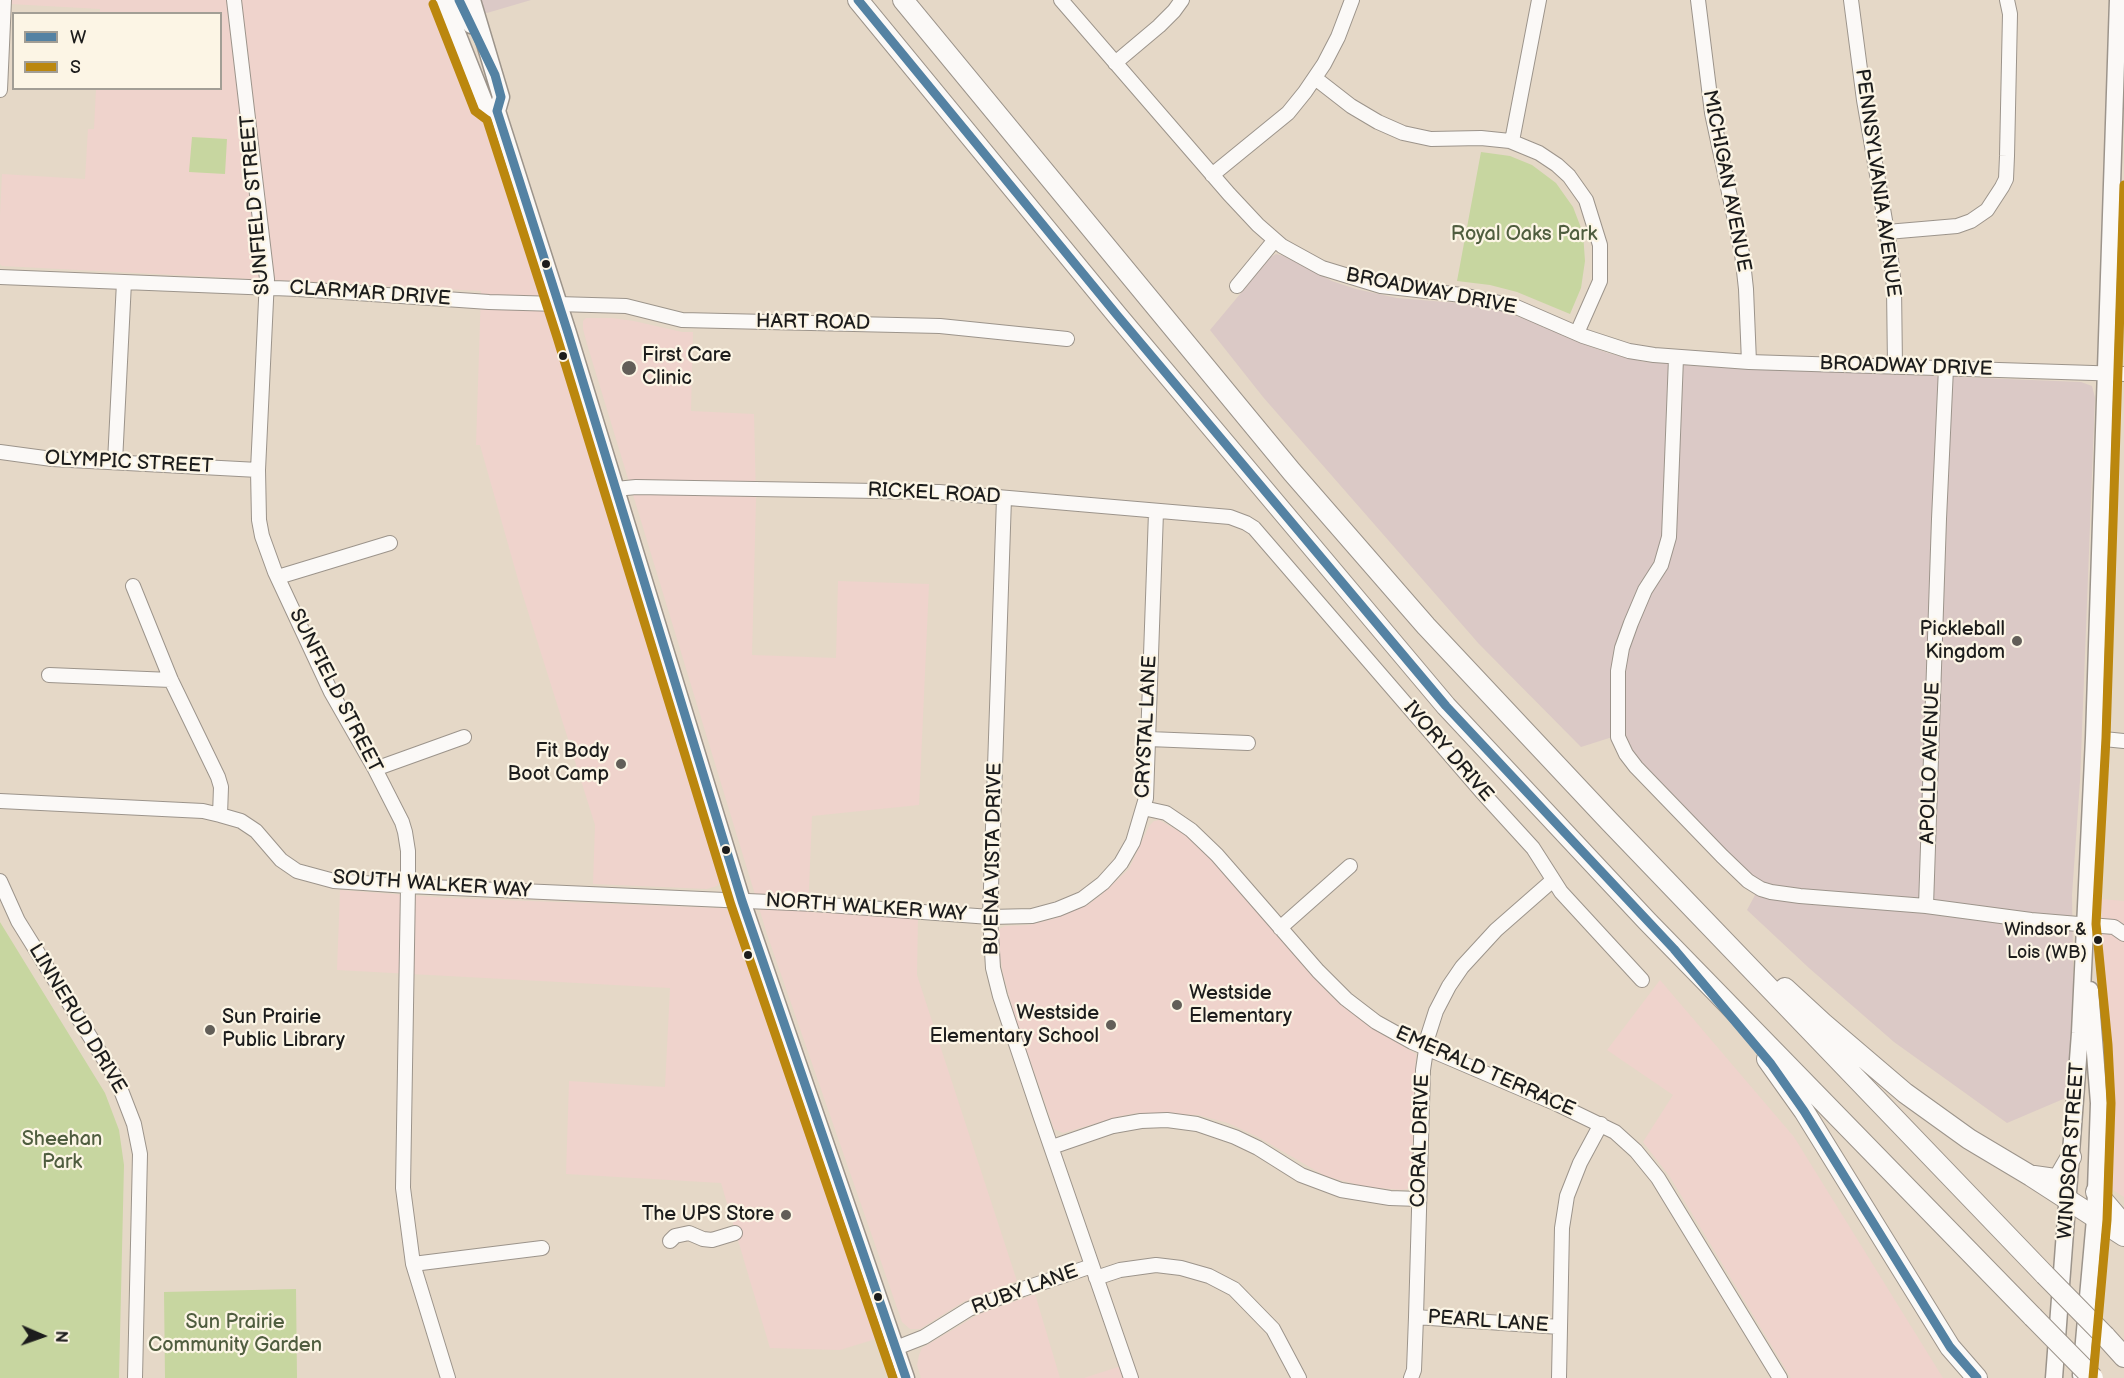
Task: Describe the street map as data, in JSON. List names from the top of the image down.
{
  "streets": {
    "main road": ["WINDSOR STREET"],
    "street": [
      "MICHIGAN AVENUE",
      "PENNSYLVANIA AVENUE",
      "SUNFIELD STREET",
      "BROADWAY DRIVE",
      "CLARMAR DRIVE",
      "HART ROAD",
      "OLYMPIC STREET",
      "RICKEL ROAD",
      "CRYSTAL LANE",
      "IVORY DRIVE",
      "APOLLO AVENUE",
      "BUENA VISTA DRIVE",
      "SOUTH WALKER WAY",
      "NORTH WALKER WAY",
      "LINNERUD DRIVE",
      "EMERALD TERRACE",
      "CORAL DRIVE",
      "RUBY LANE",
      "PEARL LANE"
    ]
  },
  "crossings": [
    ["MICHIGAN AVENUE", "BROADWAY DRIVE"],
    ["PENNSYLVANIA AVENUE", "BROADWAY DRIVE"],
    ["SUNFIELD STREET", "CLARMAR DRIVE"],
    ["SUNFIELD STREET", "OLYMPIC STREET"],
    ["SUNFIELD STREET", "SOUTH WALKER WAY"],
    ["BROADWAY DRIVE", "APOLLO AVENUE"],
    ["BROADWAY DRIVE", "WINDSOR STREET"],
    ["CLARMAR DRIVE", "HART ROAD"],
    ["RICKEL ROAD", "CRYSTAL LANE"],
    ["RICKEL ROAD", "IVORY DRIVE"],
    ["RICKEL ROAD", "BUENA VISTA DRIVE"],
    ["CRYSTAL LANE", "BUENA VISTA DRIVE"],
    ["CRYSTAL LANE", "NORTH WALKER WAY"],
    ["CRYSTAL LANE", "EMERALD TERRACE"],
    ["IVORY DRIVE", "CORAL DRIVE"],
    ["BUENA VISTA DRIVE", "NORTH WALKER WAY"],
    ["BUENA VISTA DRIVE", "RUBY LANE"],
    ["SOUTH WALKER WAY", "NORTH WALKER WAY"],
    ["EMERALD TERRACE", "CORAL DRIVE"],
    ["CORAL DRIVE", "PEARL LANE"]
  ],
  "parks": ["Royal Oaks Park", "Sheehan Park", "Sun Prairie Community Garden"],
  "places": [
    "First Care Clinic",
    "Pickleball Kingdom",
    "Fit Body Boot Camp",
    "Windsor & Lois (WB)",
    "Westside Elementary",
    "Westside Elementary School",
    "Sun Prairie Public Library",
    "The UPS Store"
  ],
  "lines": ["transit line W", "transit line S"],
  "legend": ["W", "S"],
  "north": "right"
}
